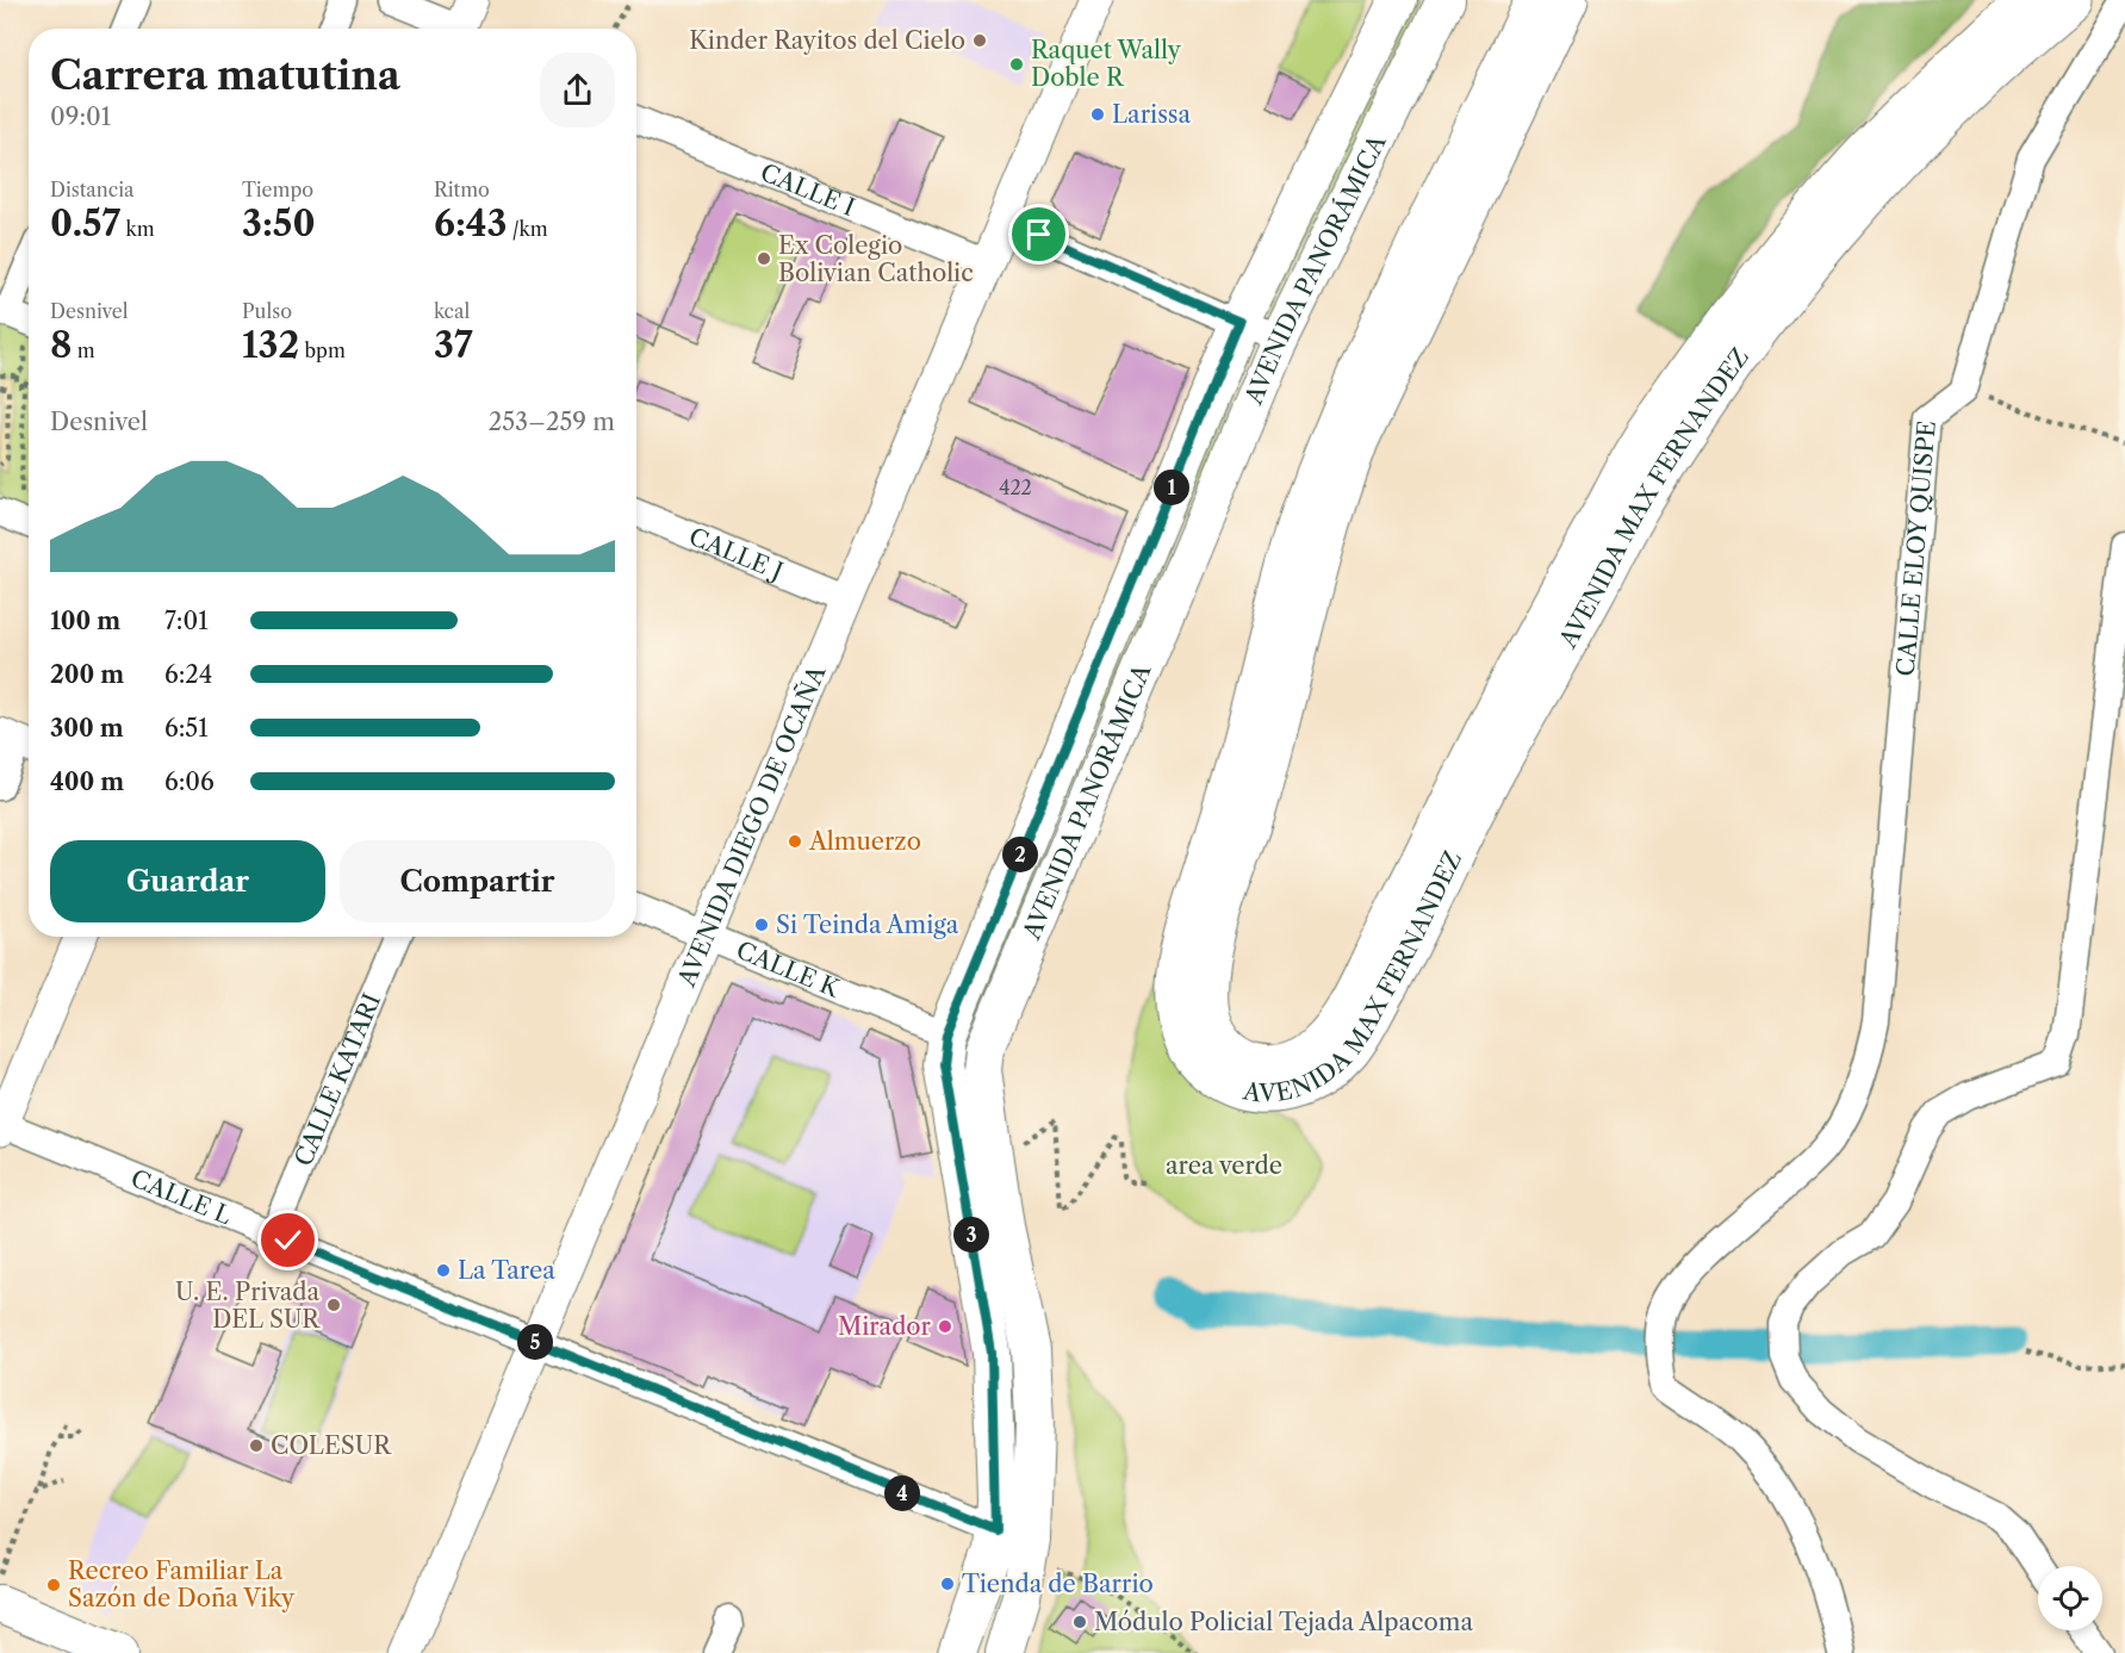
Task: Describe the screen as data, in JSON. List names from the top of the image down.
{
  "streets": {
    "main road": ["AVENIDA PANORÁMICA", "AVENIDA MAX FERNANDEZ"],
    "street": [
      "CALLE I",
      "CALLE ELOY QUISPE",
      "CALLE J",
      "AVENIDA DIEGO DE OCAÑA",
      "CALLE K",
      "CALLE KATARI",
      "CALLE L"
    ]
  },
  "crossings": [
    ["CALLE I", "AVENIDA DIEGO DE OCAÑA"],
    ["AVENIDA PANORÁMICA", "CALLE K"],
    ["AVENIDA PANORÁMICA", "CALLE L"],
    ["CALLE J", "AVENIDA DIEGO DE OCAÑA"],
    ["AVENIDA DIEGO DE OCAÑA", "CALLE K"],
    ["AVENIDA DIEGO DE OCAÑA", "CALLE L"],
    ["CALLE KATARI", "CALLE L"]
  ],
  "parks": ["area verde"],
  "places": [
    "Kinder Rayitos del Cielo",
    "Raquet Wally Doble R",
    "Larissa",
    "Ex Colegio Bolivian Catholic",
    "Almuerzo",
    "Si Teinda Amiga",
    "La Tarea",
    "U. E. Privada DEL SUR",
    "Mirador",
    "COLESUR",
    "Tienda de Barrio",
    "Recreo Familiar La Sazón de Doña Viky",
    "Módulo Policial Tejada Alpacoma"
  ],
  "house_numbers": ["422"],
  "page": {
    "heading": ["Carrera matutina", "09:01"],
    "stats": [
      ["Distancia", "0.57 km"],
      ["Tiempo", "3:50"],
      ["Ritmo", "6:43 /km"],
      ["Desnivel", "8 m"],
      ["Pulso", "132 bpm"],
      ["kcal", "37"]
    ],
    "chart": ["Desnivel", "253–259 m"],
    "pins": [
      "1",
      "2",
      "3",
      "5",
      "4"
    ],
    "list": [
      {
        "name": "100 m",
        "note": "7:01"
      },
      {
        "name": "200 m",
        "note": "6:24"
      },
      {
        "name": "300 m",
        "note": "6:51"
      },
      {
        "name": "400 m",
        "note": "6:06"
      }
    ],
    "buttons": ["Guardar", "Compartir"]
  }
}
